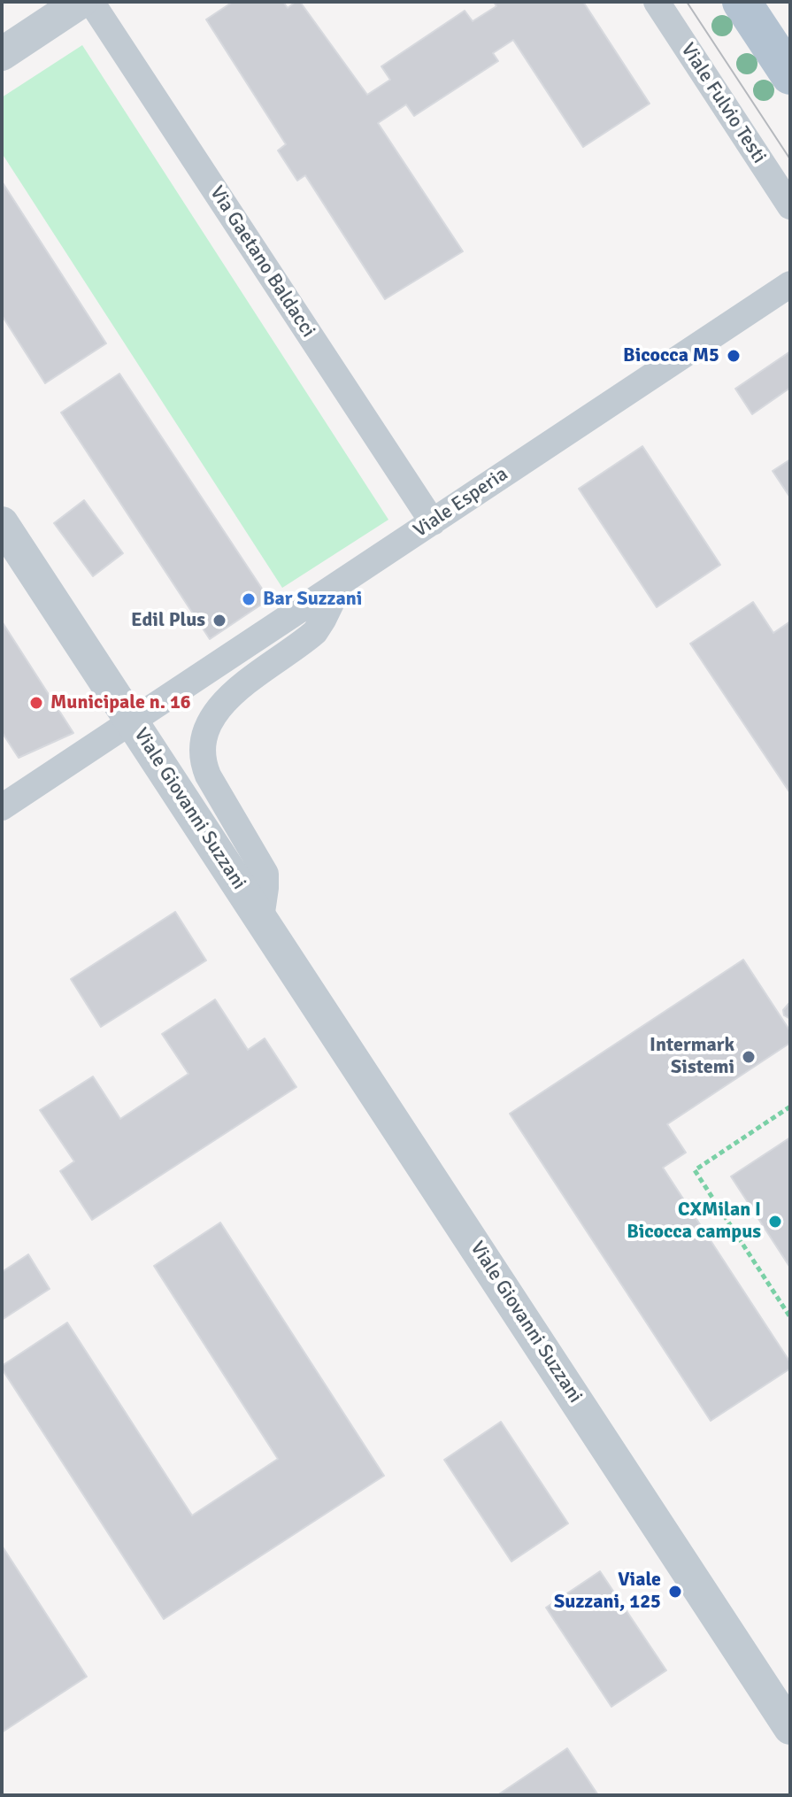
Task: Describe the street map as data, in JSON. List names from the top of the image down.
{
  "streets": {
    "street": [
      "Viale Fulvio Testi",
      "Via Gaetano Baldacci",
      "Viale Esperia",
      "Viale Giovanni Suzzani"
    ]
  },
  "crossings": [
    ["Via Gaetano Baldacci", "Viale Esperia"],
    ["Viale Esperia", "Viale Giovanni Suzzani"]
  ],
  "places": [
    "Bicocca M5",
    "Bar Suzzani",
    "Edil Plus",
    "Municipale n. 16",
    "Intermark Sistemi",
    "CXMilan I Bicocca campus",
    "Viale Suzzani, 125"
  ]
}
